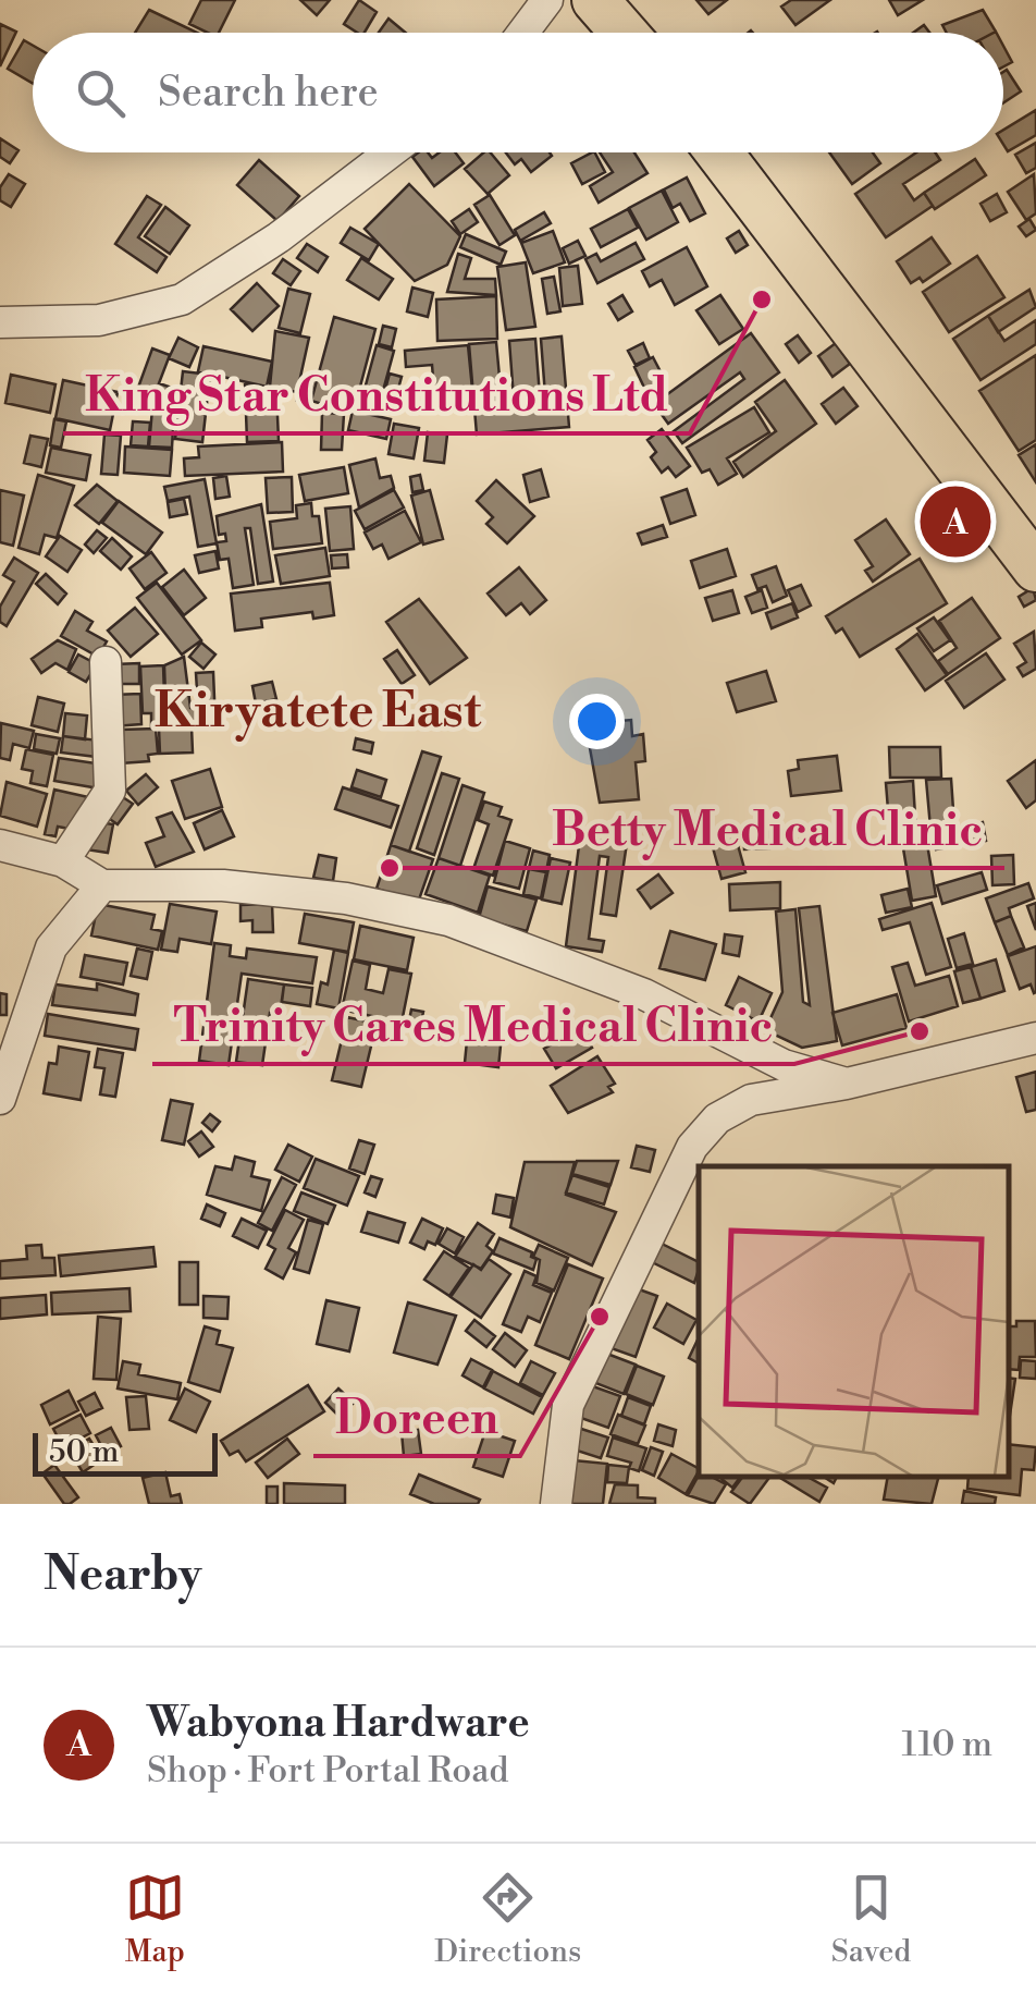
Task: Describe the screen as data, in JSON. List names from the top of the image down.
{
  "districts": ["Kiryatete East"],
  "places": [
    "King Star Constitutions Ltd",
    "Betty Medical Clinic",
    "Trinity Cares Medical Clinic",
    "Doreen"
  ],
  "scale_bar": "50 m",
  "page": {
    "search": "Search here",
    "pins": "A",
    "scale": "50 m",
    "heading": "Nearby",
    "list": [
      {
        "mark": "A",
        "name": "Wabyona Hardware",
        "note": "Shop · Fort Portal Road",
        "value": "110 m"
      }
    ],
    "nav": ["Map", "Directions", "Saved"]
  }
}
